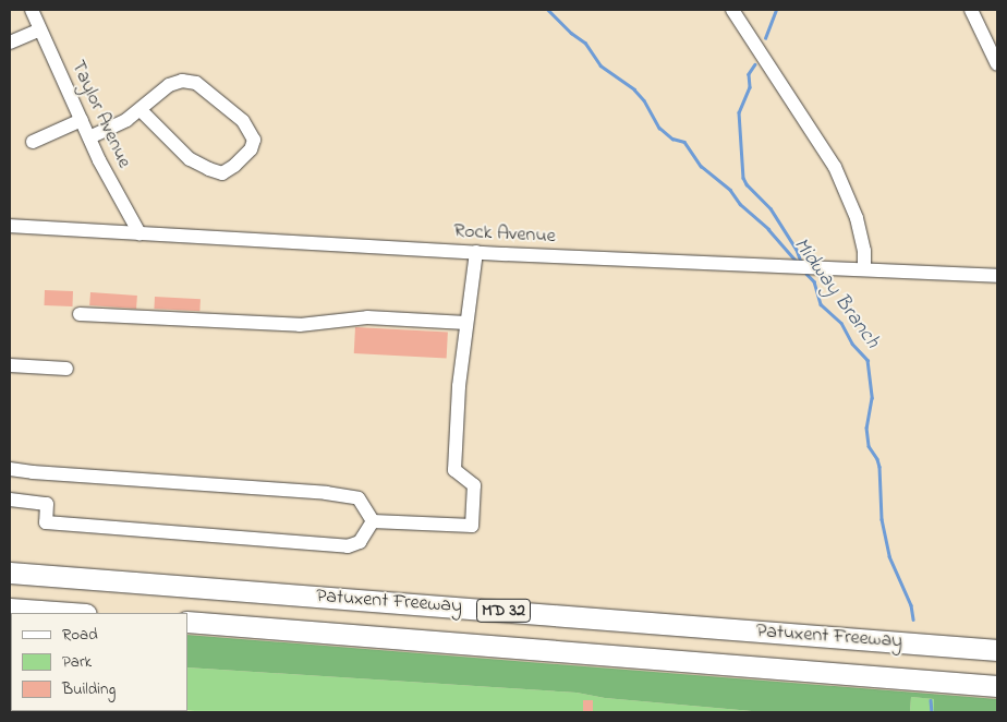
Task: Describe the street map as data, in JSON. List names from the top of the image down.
{
  "streets": {
    "highway": ["Patuxent Freeway", "MD 32"],
    "street": ["Taylor Avenue", "Rock Avenue"]
  },
  "crossings": [
    ["Taylor Avenue", "Rock Avenue"]
  ],
  "water": ["Midway Branch"],
  "legend": ["Road", "Park", "Building"]
}
